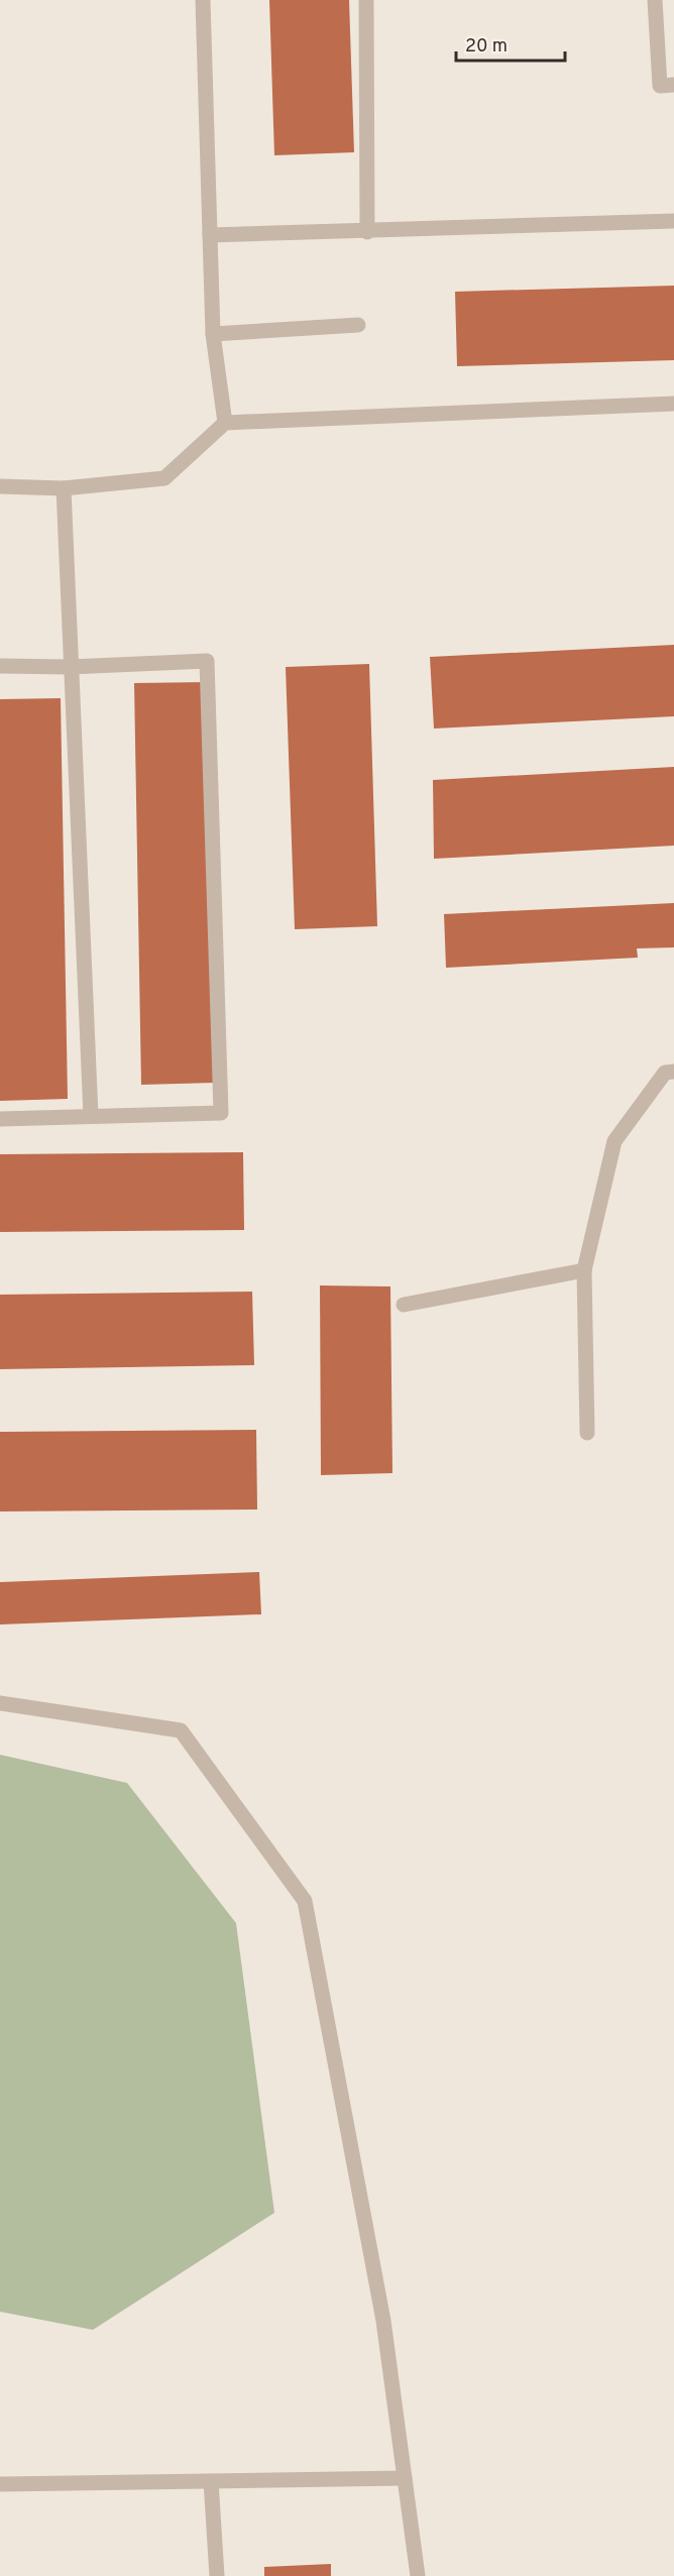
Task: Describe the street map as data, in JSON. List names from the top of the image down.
{
  "scale_bar": "20 m"
}
